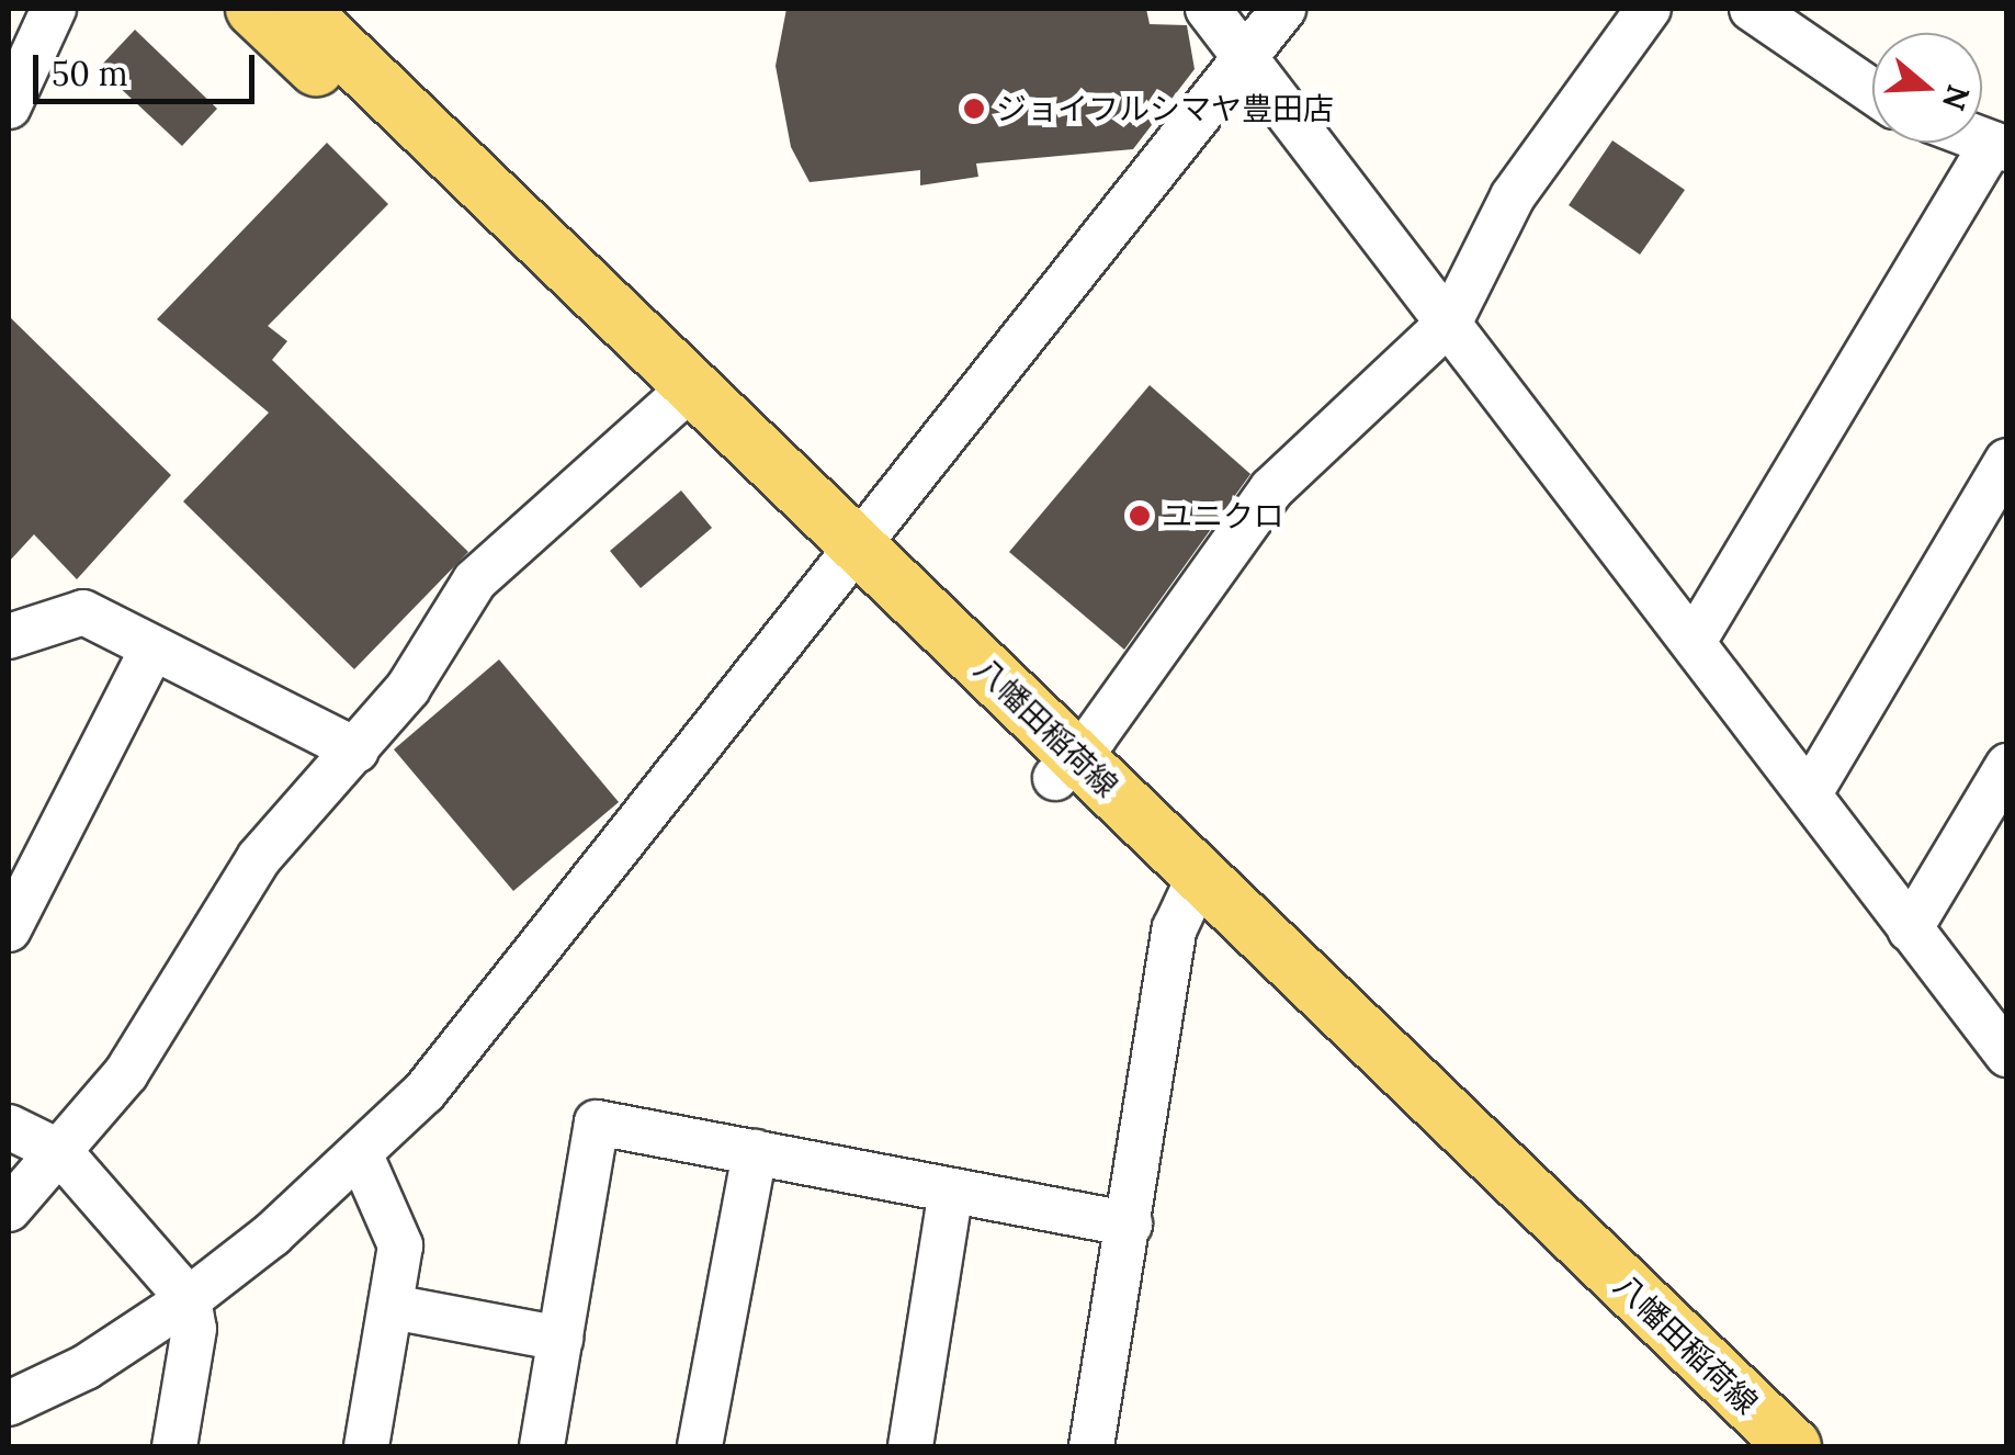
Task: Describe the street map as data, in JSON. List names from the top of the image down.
{
  "streets": {
    "main road": ["八幡田稲荷線"]
  },
  "places": ["ジョイフルシマヤ豊田店", "ユニクロ"],
  "scale_bar": "50 m",
  "north": "right"
}
